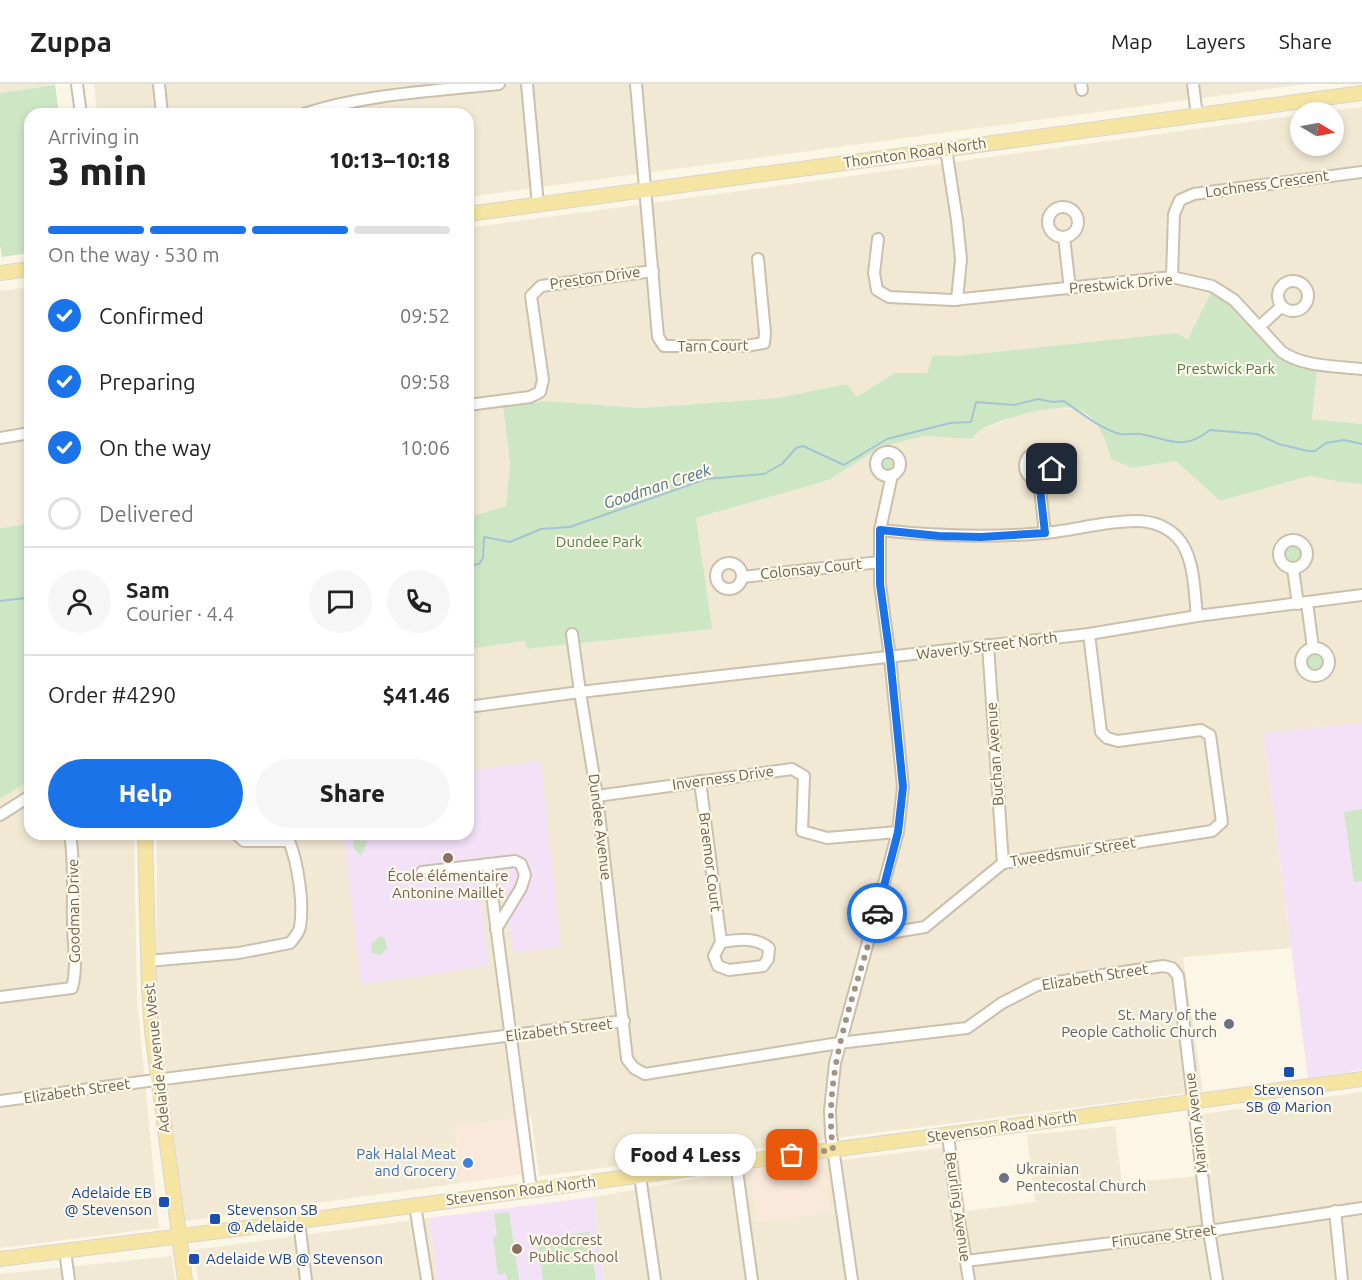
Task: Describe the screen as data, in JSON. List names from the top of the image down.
{
  "streets": {
    "main road": ["Thornton Road North", "Adelaide Avenue West", "Stevenson Road North"],
    "street": [
      "Lochness Crescent",
      "Preston Drive",
      "Prestwick Drive",
      "Tarn Court",
      "Colonsay Court",
      "Waverly Street North",
      "Buchan Avenue",
      "Inverness Drive",
      "Dundee Avenue",
      "Tweedsmuir Street",
      "Braemor Court",
      "Goodman Drive",
      "Elizabeth Street",
      "Marion Avenue",
      "Beurling Avenue",
      "Finucane Street"
    ]
  },
  "crossings": [
    ["Thornton Road North", "Tarn Court"],
    ["Lochness Crescent", "Prestwick Drive"],
    ["Preston Drive", "Tarn Court"],
    ["Waverly Street North", "Buchan Avenue"],
    ["Waverly Street North", "Dundee Avenue"],
    ["Waverly Street North", "Tweedsmuir Street"],
    ["Buchan Avenue", "Tweedsmuir Street"],
    ["Inverness Drive", "Dundee Avenue"],
    ["Inverness Drive", "Braemor Court"],
    ["Dundee Avenue", "Elizabeth Street"],
    ["Elizabeth Street", "Adelaide Avenue West"],
    ["Elizabeth Street", "Marion Avenue"],
    ["Adelaide Avenue West", "Stevenson Road North"],
    ["Marion Avenue", "Stevenson Road North"],
    ["Marion Avenue", "Finucane Street"],
    ["Stevenson Road North", "Beurling Avenue"],
    ["Beurling Avenue", "Finucane Street"]
  ],
  "water": ["Goodman Creek"],
  "parks": ["Prestwick Park", "Dundee Park"],
  "places": {
    "other": [
      "École élémentaire Antonine Maillet",
      "St. Mary of the People Catholic Church",
      "Food 4 Less",
      "Pak Halal Meat and Grocery",
      "Ukrainian Pentecostal Church",
      "Woodcrest Public School"
    ],
    "transit": [
      "Stevenson SB @ Marion",
      "Adelaide EB @ Stevenson",
      "Stevenson SB @ Adelaide",
      "Adelaide WB @ Stevenson"
    ]
  },
  "north": "right",
  "page": {
    "header": "Zuppa",
    "nav": ["Map", "Layers", "Share"],
    "heading": ["3 min", "Arriving in", "10:13–10:18"],
    "panel": [
      "Sam",
      "Courier · 4.4",
      "Order #4290",
      "$41.46"
    ],
    "bar": "On the way · 530 m",
    "list": [
      ["Confirmed", "09:52"],
      ["Preparing", "09:58"],
      ["On the way", "10:06"],
      "Delivered"
    ],
    "buttons": ["Help", "Share"],
    "bubble": "Food 4 Less"
  }
}
